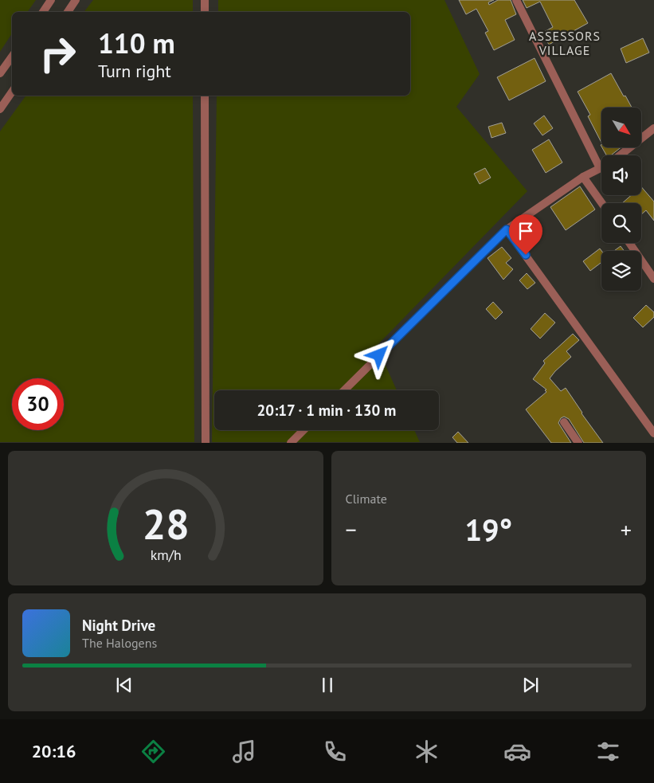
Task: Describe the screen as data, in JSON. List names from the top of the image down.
{
  "districts": ["ASSESSORS VILLAGE"],
  "north": "bottom right",
  "page": {
    "turn": ["110 m", "Turn right"],
    "limit": "30",
    "trip": "20:17 · 1 min · 130 m",
    "tile": "Climate",
    "heat": ["−", "19°", "+"],
    "song": ["Night Drive", "The Halogens"],
    "tabs": "20:16",
    "gauge": ["28", "km/h"]
  }
}
